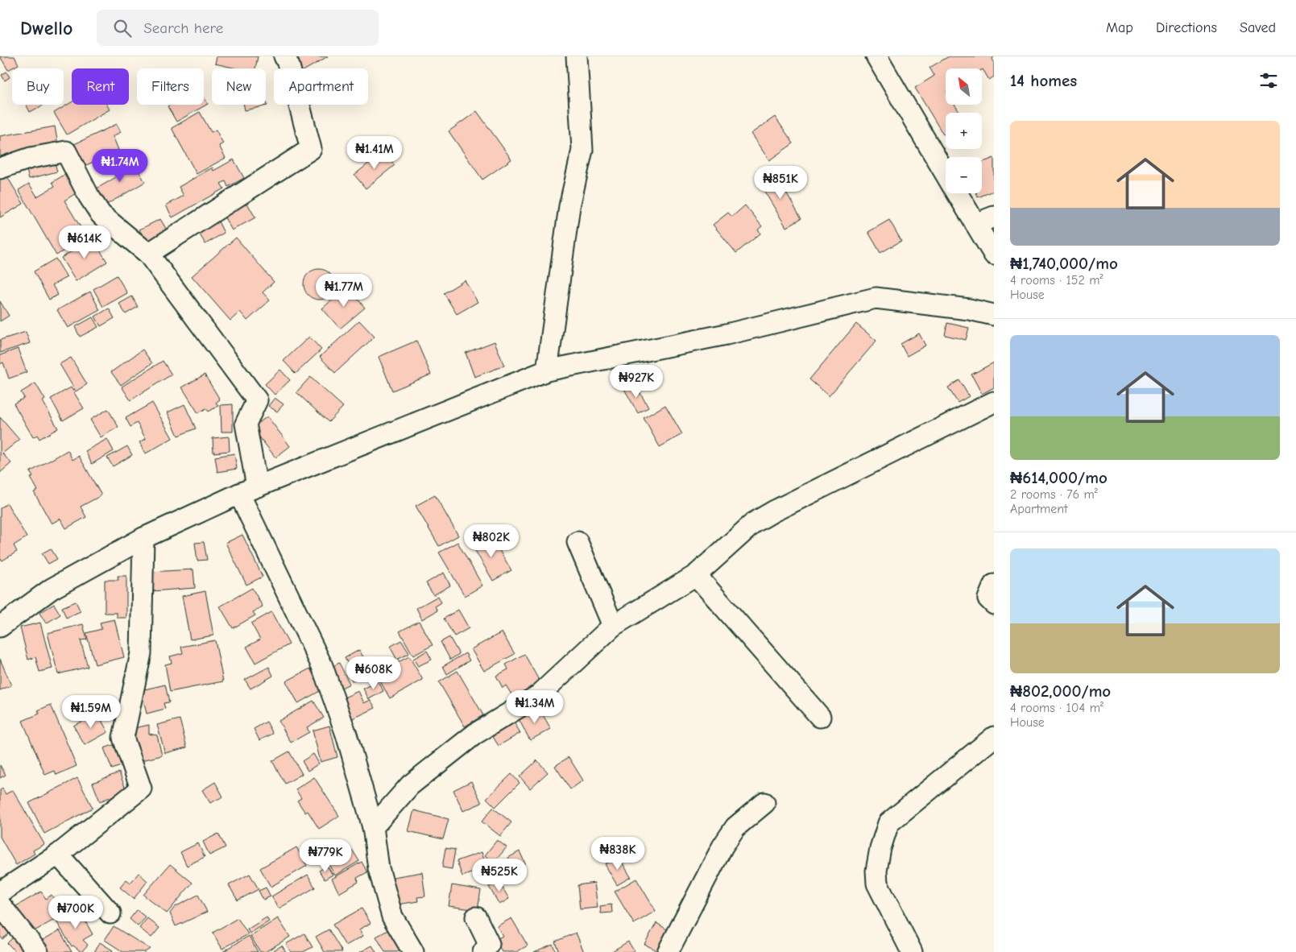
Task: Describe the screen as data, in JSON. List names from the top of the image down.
{
  "north": "top left",
  "page": {
    "header": "Dwello",
    "search": "Search here",
    "nav": ["Map", "Directions", "Saved"],
    "heading": "14 homes",
    "map_buttons": ["+", "−"],
    "chip": [
      "Buy",
      "Rent",
      "Filters",
      "New",
      "Apartment"
    ],
    "list": [
      {
        "name": "₦1,740,000/mo",
        "note": "4 rooms · 152 m² · House"
      },
      {
        "name": "₦614,000/mo",
        "note": "2 rooms · 76 m² · Apartment"
      },
      {
        "name": "₦802,000/mo",
        "note": "4 rooms · 104 m² · House"
      }
    ],
    "price": [
      "₦1.41M",
      "₦1.74M",
      "₦851K",
      "₦614K",
      "₦1.77M",
      "₦927K",
      "₦802K",
      "₦608K",
      "₦1.34M",
      "₦1.59M",
      "₦838K",
      "₦779K",
      "₦525K",
      "₦700K"
    ]
  }
}
